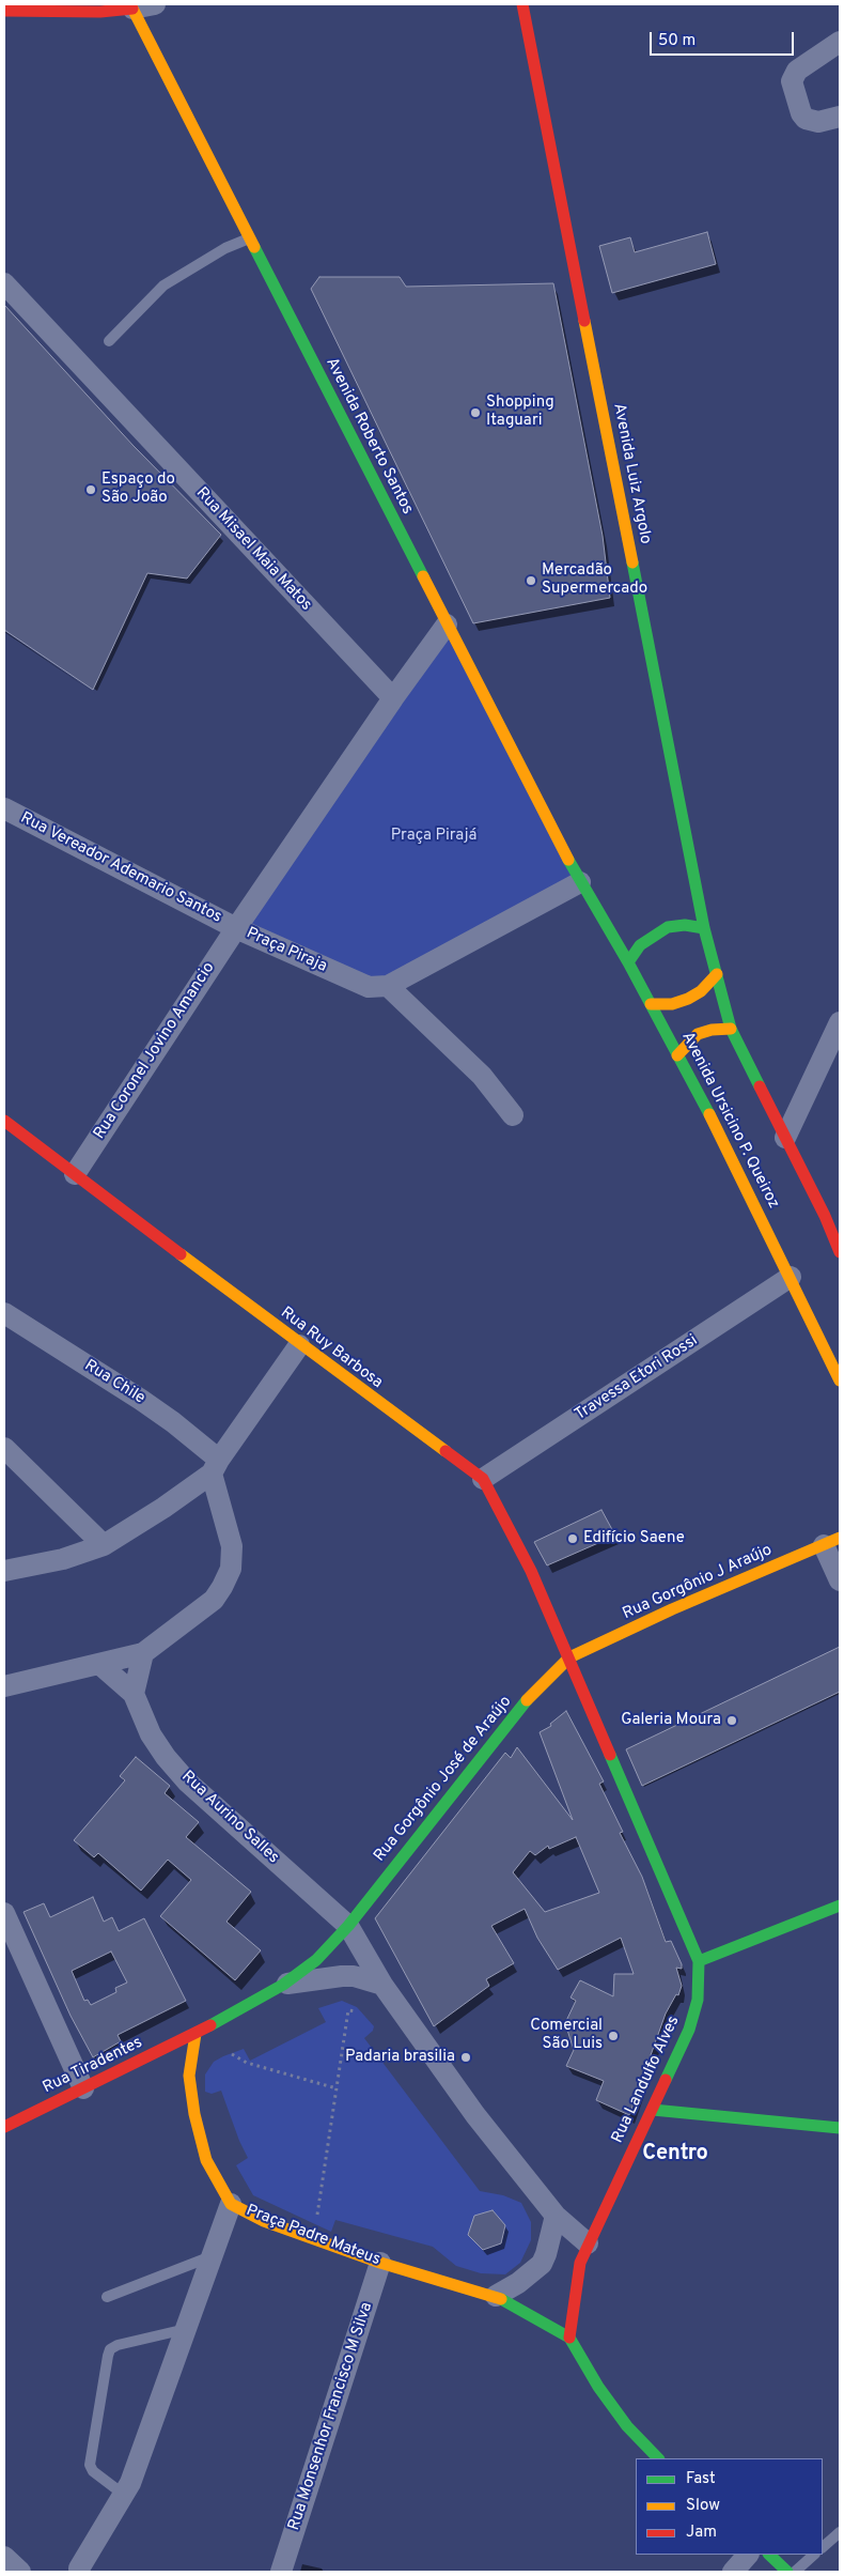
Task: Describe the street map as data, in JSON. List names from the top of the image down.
{
  "streets": {
    "street": [
      "Avenida Roberto Santos",
      "Avenida Luiz Argolo",
      "Rua Misael Maia Matos",
      "Rua Vereador Ademario Santos",
      "Praça Piraja",
      "Rua Coronel Jovino Amancio",
      "Avenida Ursicino P. Queiroz",
      "Rua Ruy Barbosa",
      "Travessa Etori Rossi",
      "Rua Chile",
      "Rua Gorgônio J Araújo",
      "Rua Gorgônio José de Araújo",
      "Rua Aurino Salles",
      "Rua Tiradentes",
      "Rua Landulfo Alves",
      "Praça Padre Mateus",
      "Rua Monsenhor Francisco M Silva"
    ]
  },
  "crossings": [
    ["Avenida Roberto Santos", "Praça Piraja"],
    ["Avenida Roberto Santos", "Avenida Ursicino P. Queiroz"],
    ["Avenida Luiz Argolo", "Avenida Ursicino P. Queiroz"],
    ["Rua Misael Maia Matos", "Praça Piraja"],
    ["Rua Vereador Ademario Santos", "Praça Piraja"],
    ["Rua Vereador Ademario Santos", "Rua Coronel Jovino Amancio"],
    ["Praça Piraja", "Rua Coronel Jovino Amancio"],
    ["Rua Coronel Jovino Amancio", "Rua Ruy Barbosa"],
    ["Avenida Ursicino P. Queiroz", "Travessa Etori Rossi"],
    ["Rua Ruy Barbosa", "Travessa Etori Rossi"],
    ["Rua Ruy Barbosa", "Rua Gorgônio J Araújo"],
    ["Rua Ruy Barbosa", "Rua Gorgônio José de Araújo"],
    ["Rua Ruy Barbosa", "Rua Landulfo Alves"],
    ["Rua Gorgônio J Araújo", "Rua Gorgônio José de Araújo"],
    ["Rua Gorgônio J Araújo", "Rua Landulfo Alves"],
    ["Rua Gorgônio José de Araújo", "Rua Aurino Salles"],
    ["Rua Gorgônio José de Araújo", "Rua Landulfo Alves"],
    ["Rua Tiradentes", "Praça Padre Mateus"],
    ["Rua Landulfo Alves", "Praça Padre Mateus"],
    ["Praça Padre Mateus", "Rua Monsenhor Francisco M Silva"]
  ],
  "districts": ["Centro"],
  "parks": ["Praça Pirajá"],
  "places": [
    "Shopping Itaguari",
    "Espaço do São João",
    "Mercadão Supermercado",
    "Edifício Saene",
    "Galeria Moura",
    "Comercial São Luis",
    "Padaria brasilia"
  ],
  "legend": ["Fast", "Slow", "Jam"],
  "scale_bar": "50 m"
}
